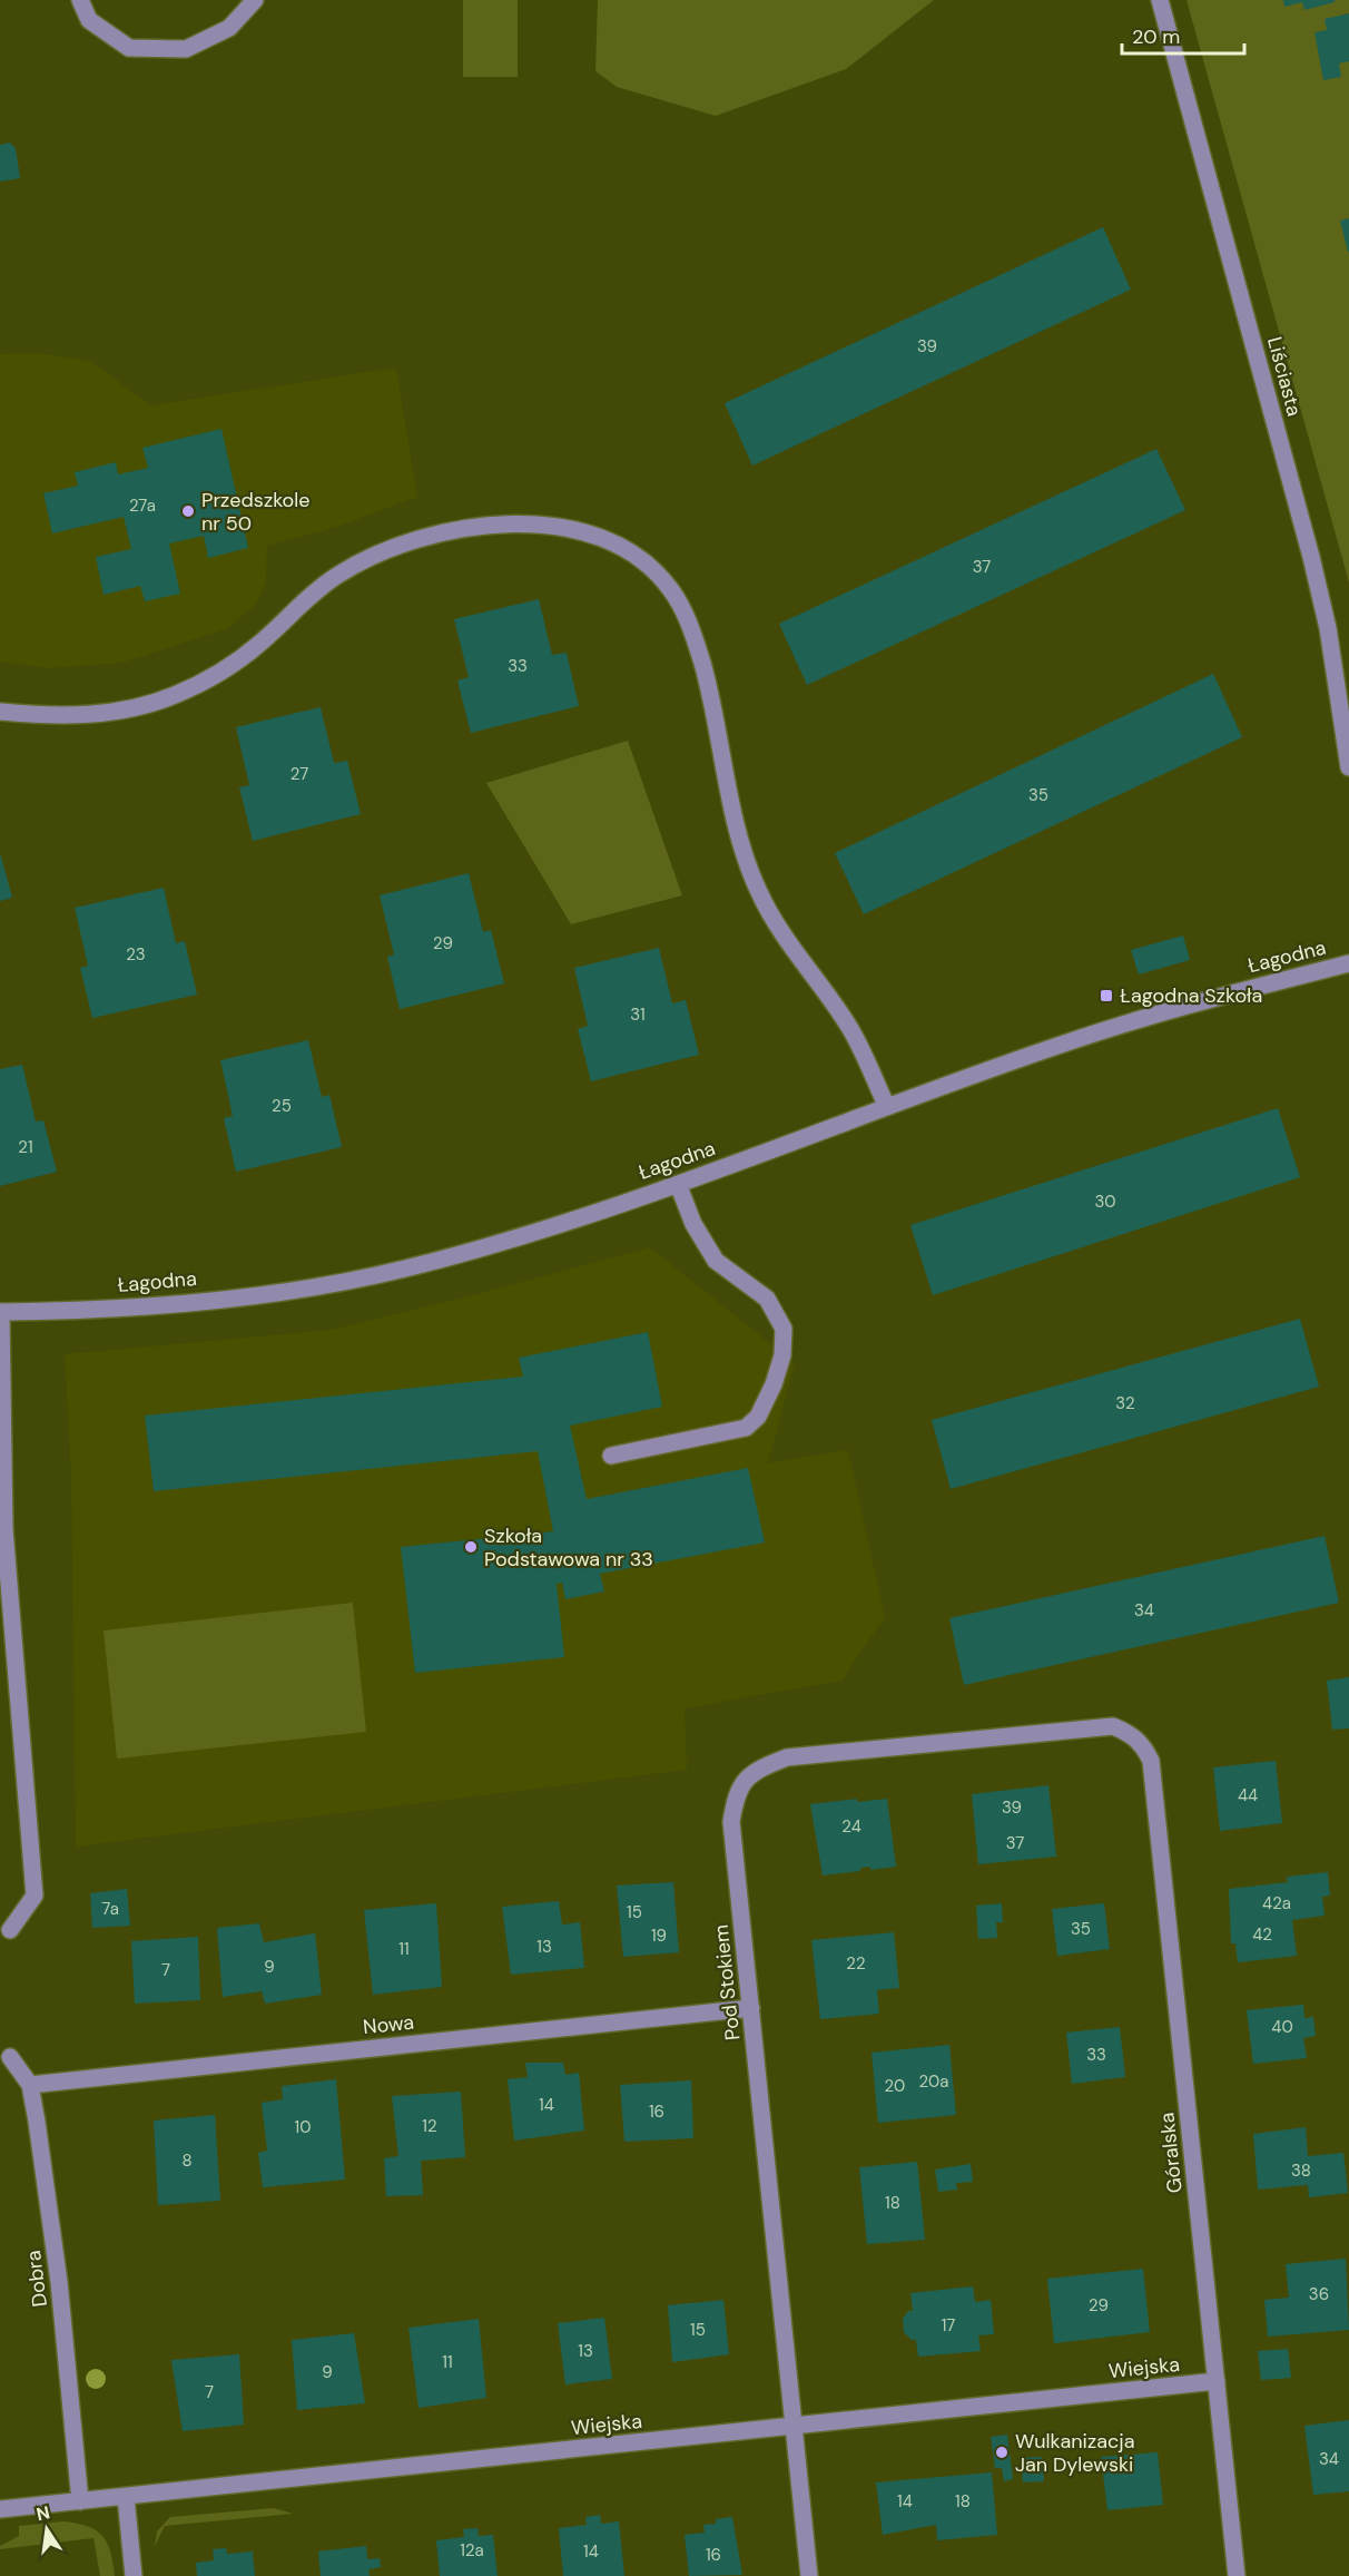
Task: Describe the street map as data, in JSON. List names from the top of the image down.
{
  "streets": {
    "street": [
      "Liściasta",
      "Łagodna",
      "Pod Stokiem",
      "Nowa",
      "Góralska",
      "Dobra",
      "Wiejska"
    ]
  },
  "crossings": [
    ["Pod Stokiem", "Nowa"],
    ["Pod Stokiem", "Góralska"],
    ["Pod Stokiem", "Wiejska"],
    ["Nowa", "Dobra"],
    ["Góralska", "Wiejska"],
    ["Dobra", "Wiejska"]
  ],
  "places": {
    "other": ["Przedszkole nr 50", "Szkoła Podstawowa nr 33", "Wulkanizacja Jan Dylewski"],
    "transit": ["Łagodna Szkoła"]
  },
  "house_numbers": [
    "39",
    "27a",
    "37",
    "33",
    "27",
    "35",
    "29",
    "23",
    "31",
    "25",
    "21",
    "30",
    "32",
    "34",
    "44",
    "39",
    "24",
    "37",
    "42a",
    "7a",
    "15",
    "35",
    "42",
    "19",
    "13",
    "11",
    "22",
    "9",
    "7",
    "40",
    "33",
    "20a",
    "20",
    "14",
    "16",
    "12",
    "10",
    "8",
    "38",
    "18",
    "36",
    "29",
    "17",
    "15",
    "13",
    "11",
    "9",
    "7",
    "34",
    "14",
    "18",
    "12a",
    "14",
    "16"
  ],
  "scale_bar": "20 m",
  "north": "top"
}
